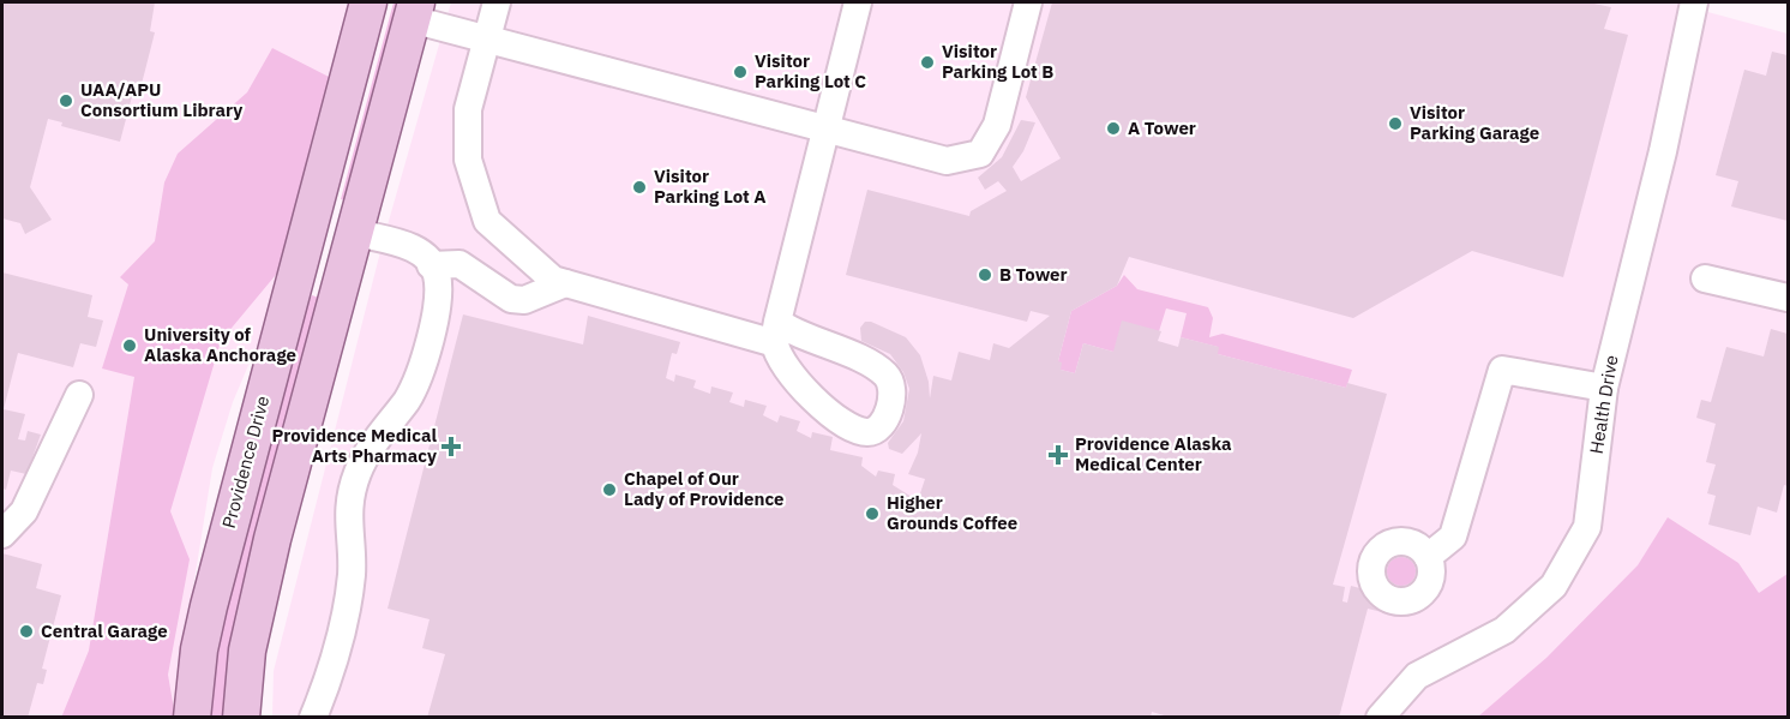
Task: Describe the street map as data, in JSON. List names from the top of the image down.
{
  "streets": {
    "main road": ["Providence Drive"],
    "lane": ["Health Drive"]
  },
  "places": {
    "other": [
      "Visitor Parking Lot B",
      "Visitor Parking Lot C",
      "UAA/APU Consortium Library",
      "Visitor Parking Garage",
      "A Tower",
      "Visitor Parking Lot A",
      "B Tower",
      "University of Alaska Anchorage",
      "Chapel of Our Lady of Providence",
      "Higher Grounds Coffee",
      "Central Garage"
    ],
    "health": ["Providence Medical Arts Pharmacy", "Providence Alaska Medical Center"]
  }
}
